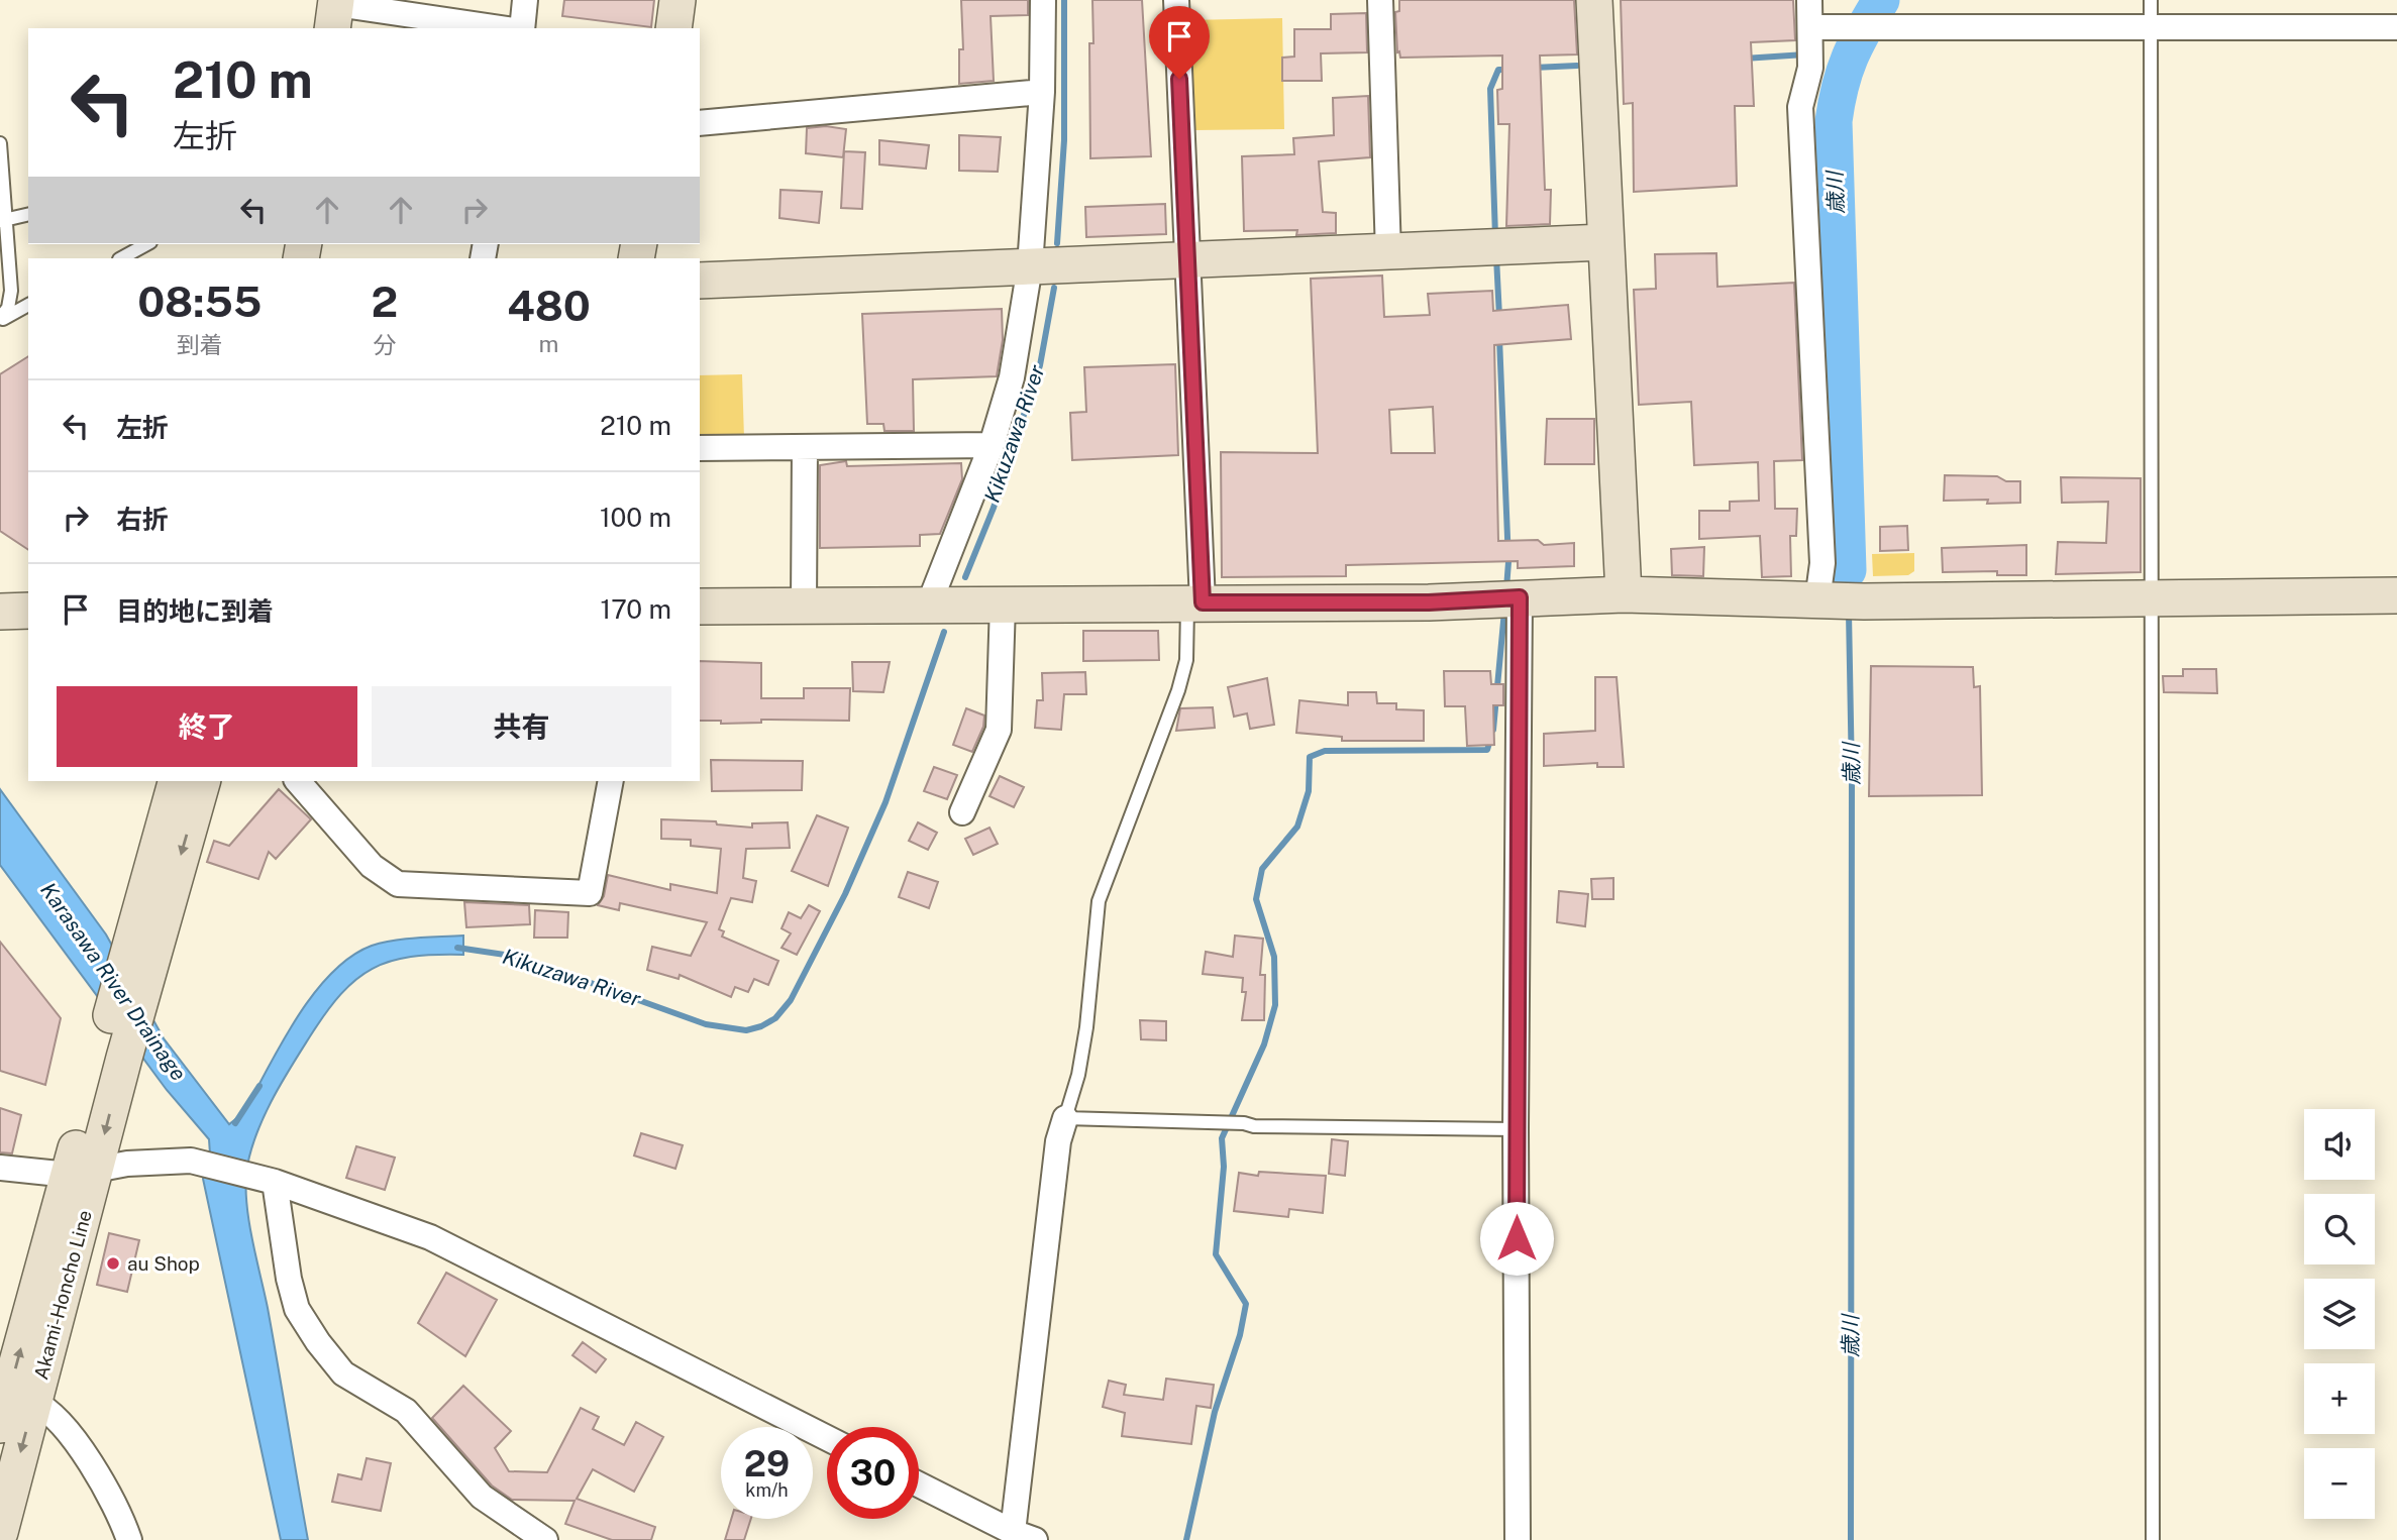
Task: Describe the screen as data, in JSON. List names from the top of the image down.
{
  "streets": {
    "street": ["Akami-Honcho Line"]
  },
  "water": ["歳川", "Kikuzawa River", "Karasawa River Drainage"],
  "places": ["au Shop"],
  "page": {
    "turn": ["210 m", "左折"],
    "eta": [
      "08:55",
      "到着",
      "2",
      "分",
      "480",
      "m"
    ],
    "list": [
      {
        "name": "左折",
        "value": "210 m"
      },
      {
        "name": "右折",
        "value": "100 m"
      },
      {
        "name": "目的地に到着",
        "value": "170 m"
      }
    ],
    "buttons": ["終了", "共有"],
    "map_buttons": ["+", "−"],
    "speed": "29 km/h",
    "limit": "30"
  }
}
